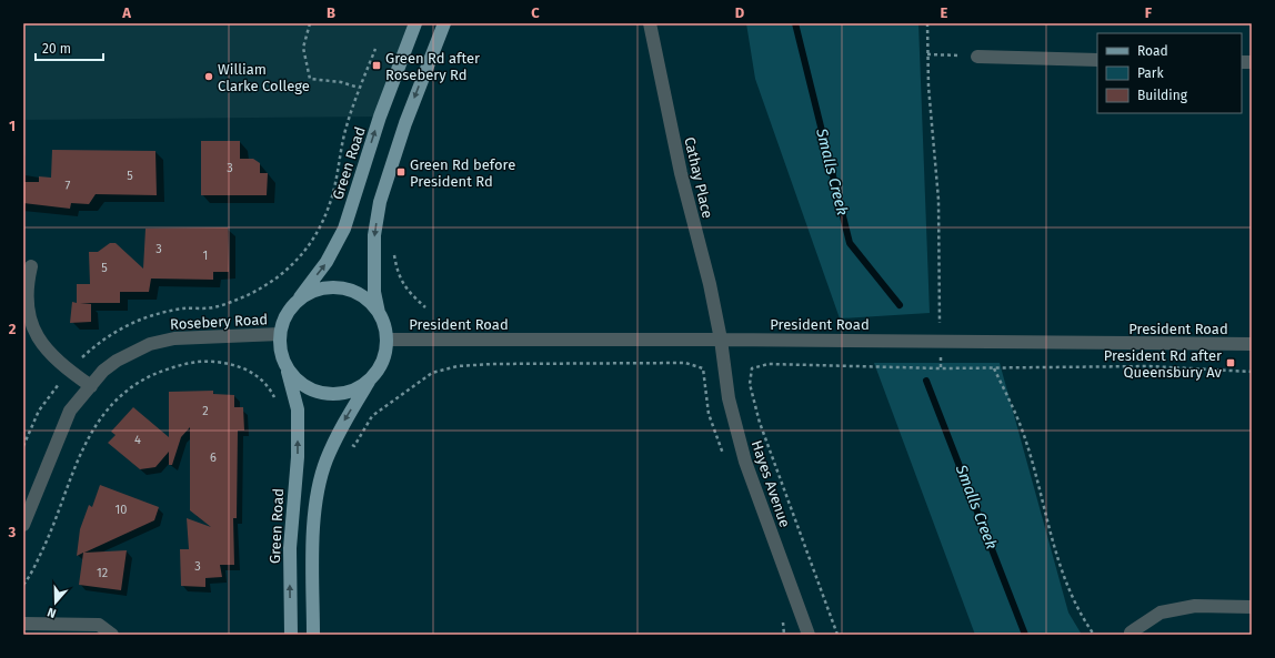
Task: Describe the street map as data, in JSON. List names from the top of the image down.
{
  "streets": {
    "main road": ["Green Road"],
    "street": [
      "Cathay Place",
      "Rosebery Road",
      "President Road",
      "Hayes Avenue"
    ]
  },
  "crossings": [
    ["Green Road", "Rosebery Road"],
    ["Green Road", "President Road"],
    ["Cathay Place", "President Road"],
    ["Cathay Place", "Hayes Avenue"],
    ["Rosebery Road", "President Road"],
    ["President Road", "Hayes Avenue"]
  ],
  "water": ["Smalls Creek"],
  "places": {
    "transit": ["Green Rd after Rosebery Rd", "Green Rd before President Rd", "President Rd after Queensbury Av"],
    "other": ["William Clarke College"]
  },
  "house_numbers": [
    "3",
    "5",
    "7",
    "3",
    "1",
    "5",
    "2",
    "4",
    "6",
    "10",
    "3",
    "12"
  ],
  "legend": ["Road", "Park", "Building"],
  "scale_bar": "20 m",
  "north": "bottom",
  "grid": {
    "columns": [
      "A",
      "B",
      "C",
      "D",
      "E",
      "F"
    ],
    "rows": ["1", "2", "3"]
  }
}
